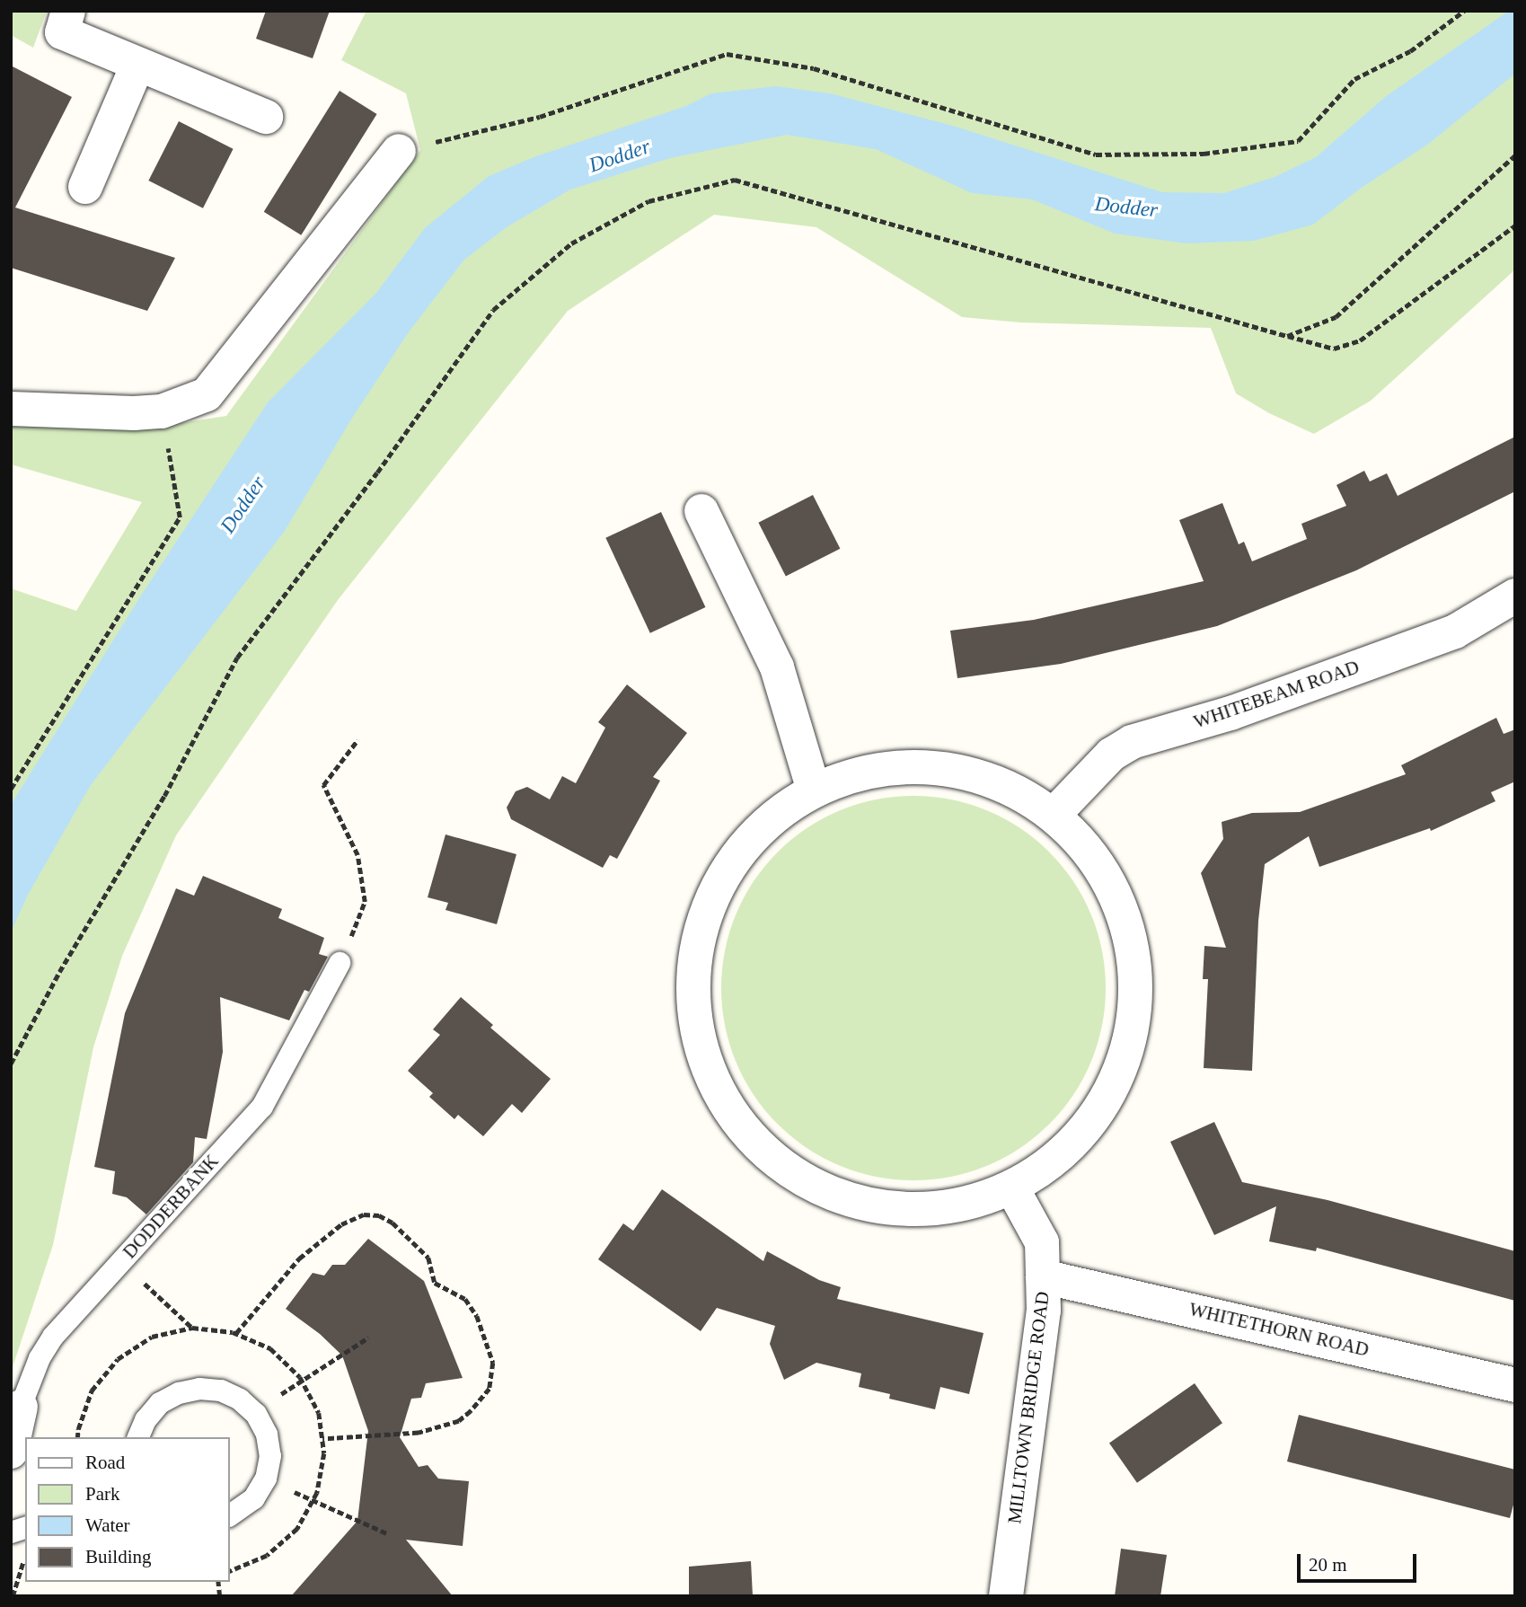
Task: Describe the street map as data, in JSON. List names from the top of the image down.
{
  "streets": {
    "street": [
      "WHITEBEAM ROAD",
      "DODDERBANK",
      "WHITETHORN ROAD",
      "MILLTOWN BRIDGE ROAD"
    ]
  },
  "crossings": [
    ["WHITETHORN ROAD", "MILLTOWN BRIDGE ROAD"]
  ],
  "water": ["Dodder"],
  "legend": [
    "Road",
    "Park",
    "Water",
    "Building"
  ],
  "scale_bar": "20 m"
}
